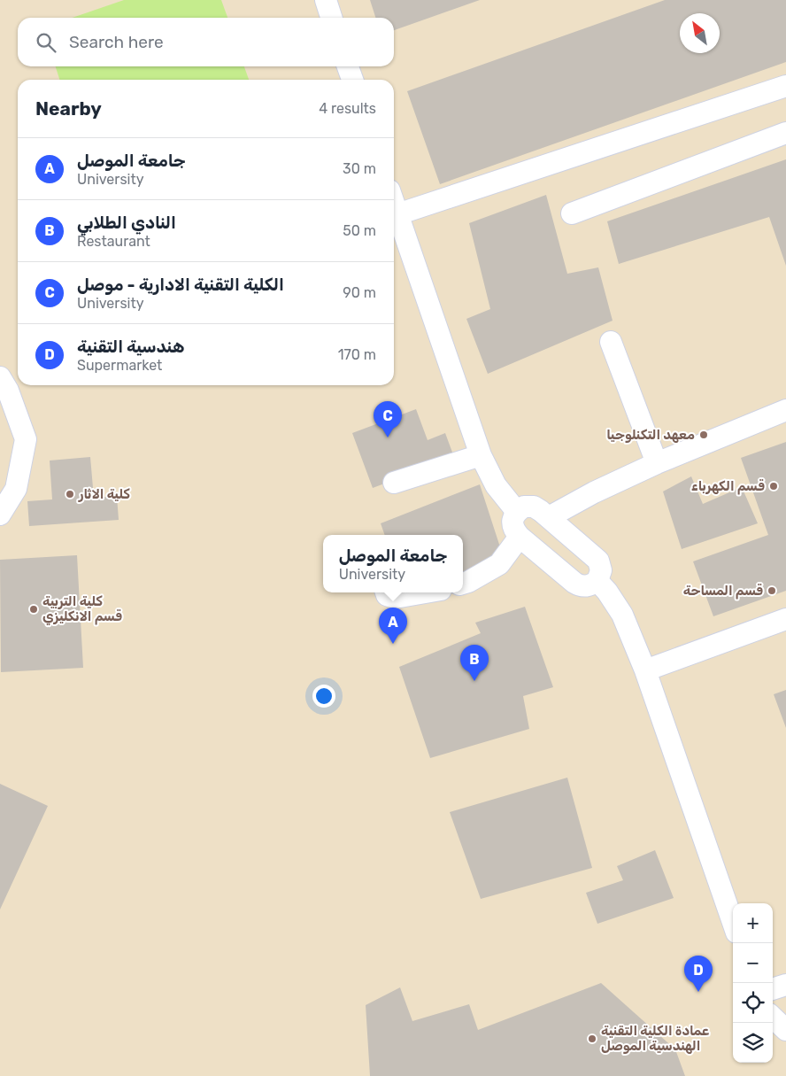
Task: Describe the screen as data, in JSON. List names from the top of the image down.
{
  "places": [
    "معهد التكنلوجيا",
    "قسم الكهرباء",
    "كلية الاثار",
    "قسم المساحة",
    "كلية التربية قسم الانكليزي",
    "عمادة الكلية التقنية الهندسية الموصل"
  ],
  "north": "top left",
  "page": {
    "search": "Search here",
    "heading": ["Nearby", "4 results"],
    "list": [
      {
        "mark": "A",
        "name": "جامعة الموصل",
        "note": "University",
        "value": "30 m"
      },
      {
        "mark": "B",
        "name": "النادي الطلابي",
        "note": "Restaurant",
        "value": "50 m"
      },
      {
        "mark": "C",
        "name": "الكلية التقنية الادارية - موصل",
        "note": "University",
        "value": "90 m"
      },
      {
        "mark": "D",
        "name": "هندسية التقنية",
        "note": "Supermarket",
        "value": "170 m"
      }
    ],
    "pins": [
      "C",
      "A",
      "B",
      "D"
    ],
    "popup": ["جامعة الموصل", "University"],
    "map_buttons": ["+", "−"]
  }
}
